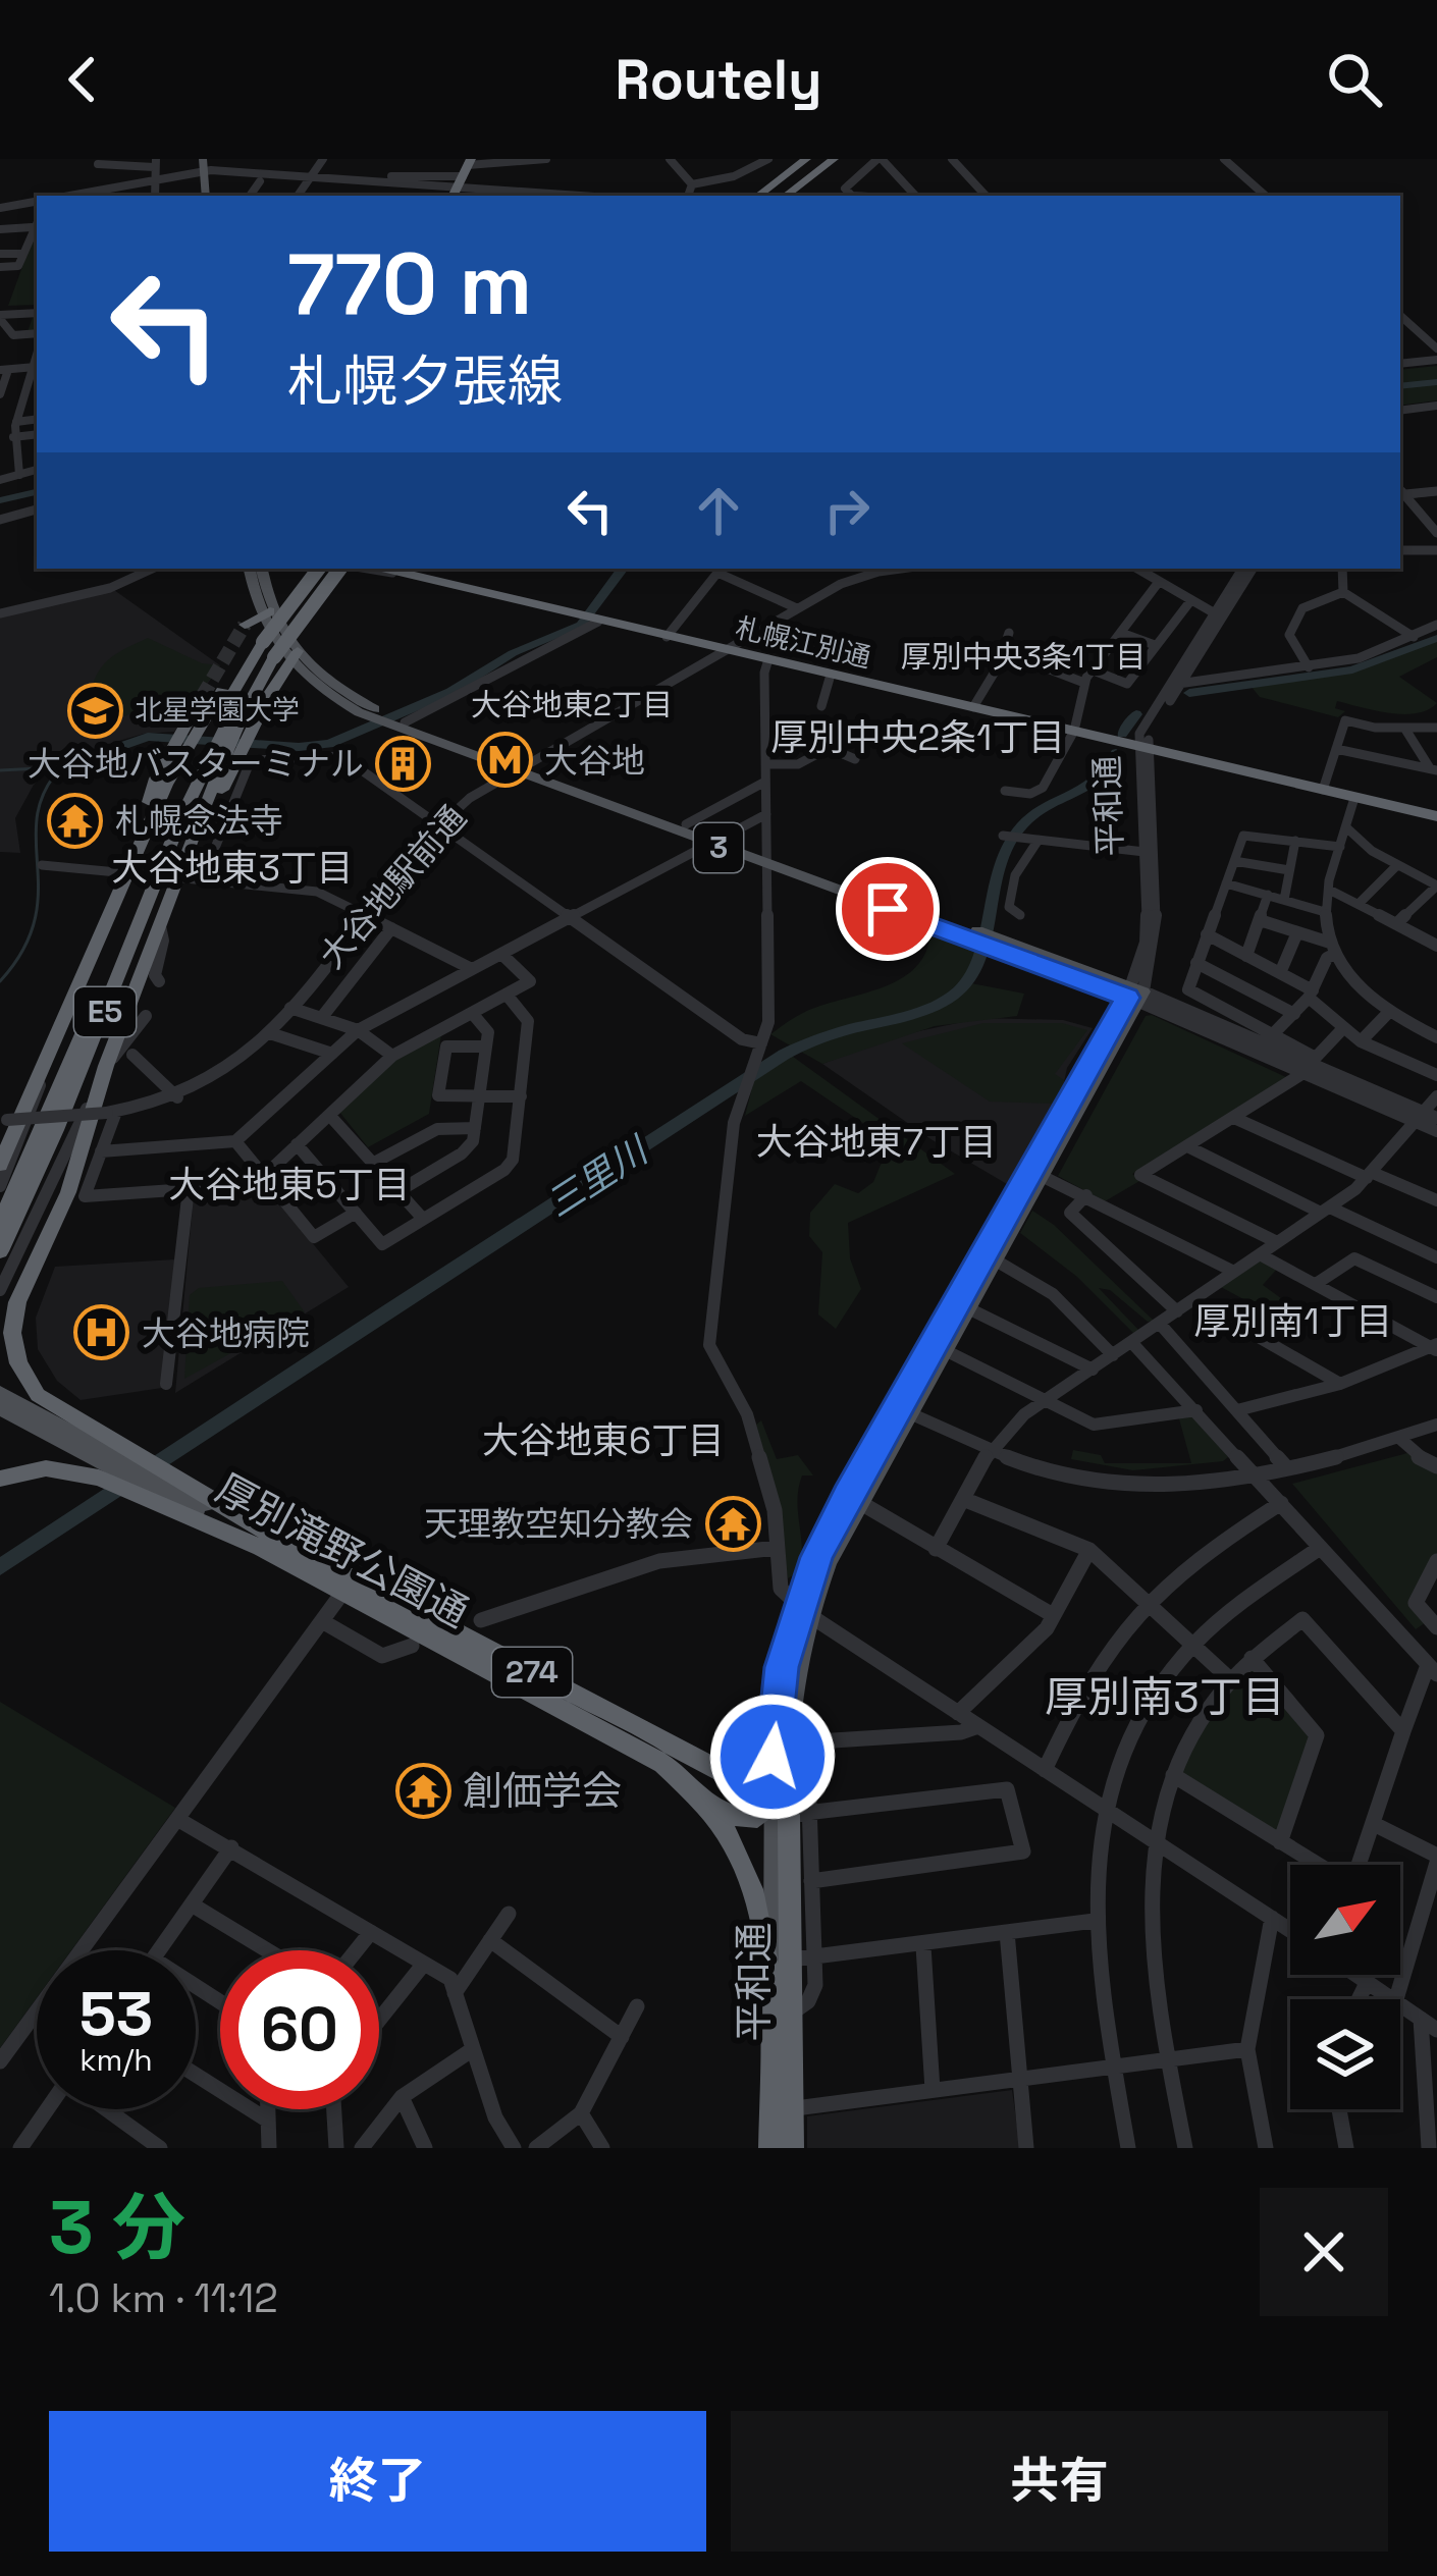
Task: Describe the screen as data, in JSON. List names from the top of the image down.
{
  "streets": {
    "highway": [
      "札幌江別通",
      "平和通",
      "E5",
      "厚別滝野公園通",
      "274"
    ],
    "main road": ["3"],
    "street": ["大谷地駅前通"]
  },
  "crossings": [
    ["札幌江別通", "平和通"],
    ["札幌江別通", "大谷地駅前通"],
    ["平和通", "3"],
    ["平和通", "厚別滝野公園通"],
    ["平和通", "274"],
    ["3", "大谷地駅前通"],
    ["3", "E5"],
    ["3", "274"],
    ["E5", "274"],
    ["厚別滝野公園通", "274"]
  ],
  "districts": [
    "厚別中央3条1丁目",
    "大谷地東2丁目",
    "厚別中央2条1丁目",
    "大谷地東3丁目",
    "大谷地東7丁目",
    "大谷地東5丁目",
    "厚別南1丁目",
    "大谷地東6丁目",
    "厚別南3丁目"
  ],
  "water": ["三里川"],
  "places": {
    "school or university": ["北星学園大学"],
    "metro station": ["大谷地"],
    "building": ["大谷地バスターミナル"],
    "temple": ["札幌念法寺", "天理教空知分教会", "創価学会"],
    "hospital": ["大谷地病院"]
  },
  "north": "top right",
  "page": {
    "header": "Routely",
    "turn": ["770 m", "札幌夕張線"],
    "speed": "53 km/h",
    "limit": "60",
    "heading": ["3 分", "1.0 km · 11:12"],
    "buttons": ["終了", "共有"]
  }
}
